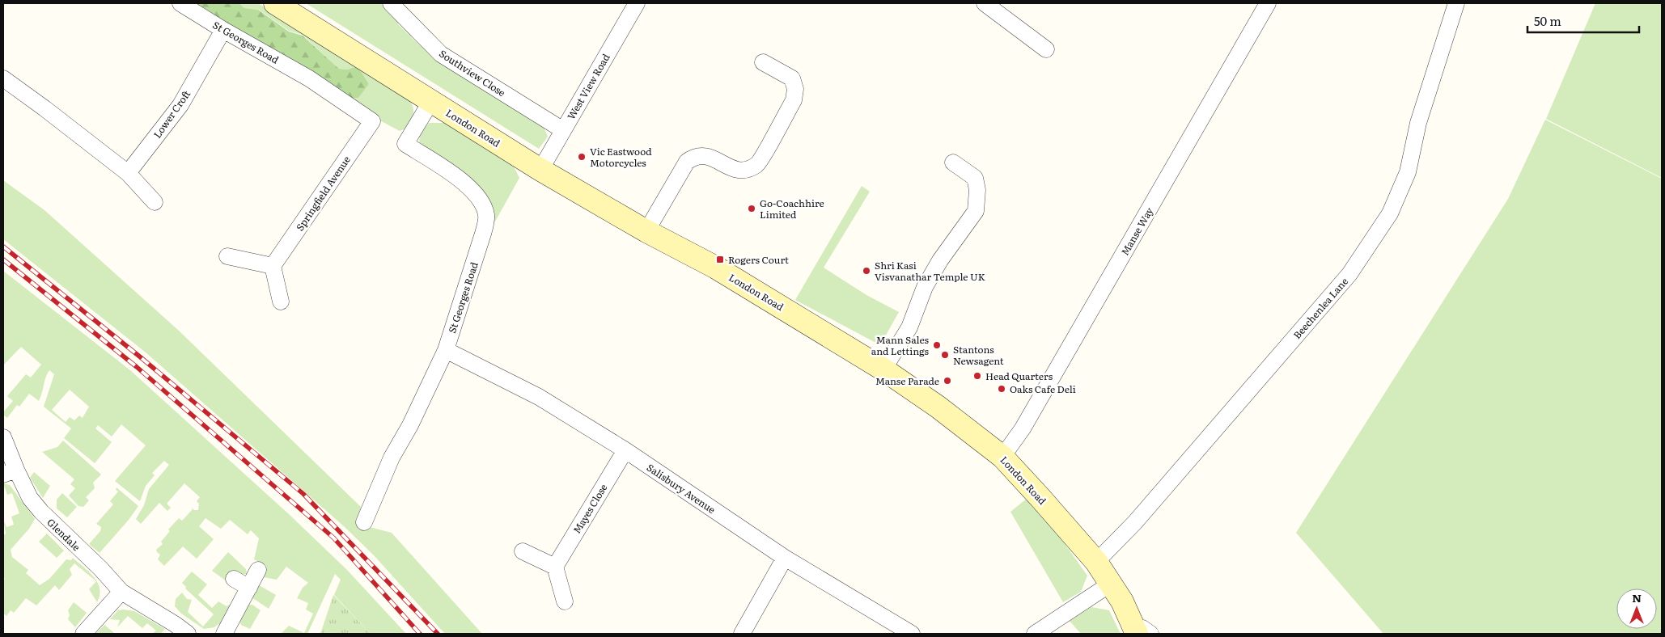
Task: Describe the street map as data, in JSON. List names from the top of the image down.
{
  "streets": {
    "main road": ["London Road"],
    "street": [
      "St Georges Road",
      "Southview Close",
      "West View Road",
      "Lower Croft",
      "Springfield Avenue",
      "Manse Way",
      "Beechenlea Lane",
      "Salisbury Avenue",
      "Mayes Close",
      "Glendale"
    ]
  },
  "crossings": [
    ["St Georges Road", "Lower Croft"],
    ["St Georges Road", "London Road"],
    ["St Georges Road", "Springfield Avenue"],
    ["St Georges Road", "Salisbury Avenue"],
    ["Southview Close", "West View Road"],
    ["West View Road", "London Road"],
    ["London Road", "Manse Way"],
    ["London Road", "Beechenlea Lane"],
    ["Salisbury Avenue", "Mayes Close"]
  ],
  "places": {
    "other": [
      "Vic Eastwood Motorcycles",
      "Go-Coachhire Limited",
      "Shri Kasi Visvanathar Temple UK",
      "Mann Sales and Lettings",
      "Stantons Newsagent",
      "Head Quarters",
      "Manse Parade",
      "Oaks Cafe Deli"
    ],
    "transit": ["Rogers Court"]
  },
  "scale_bar": "50 m",
  "north": "top"
}
